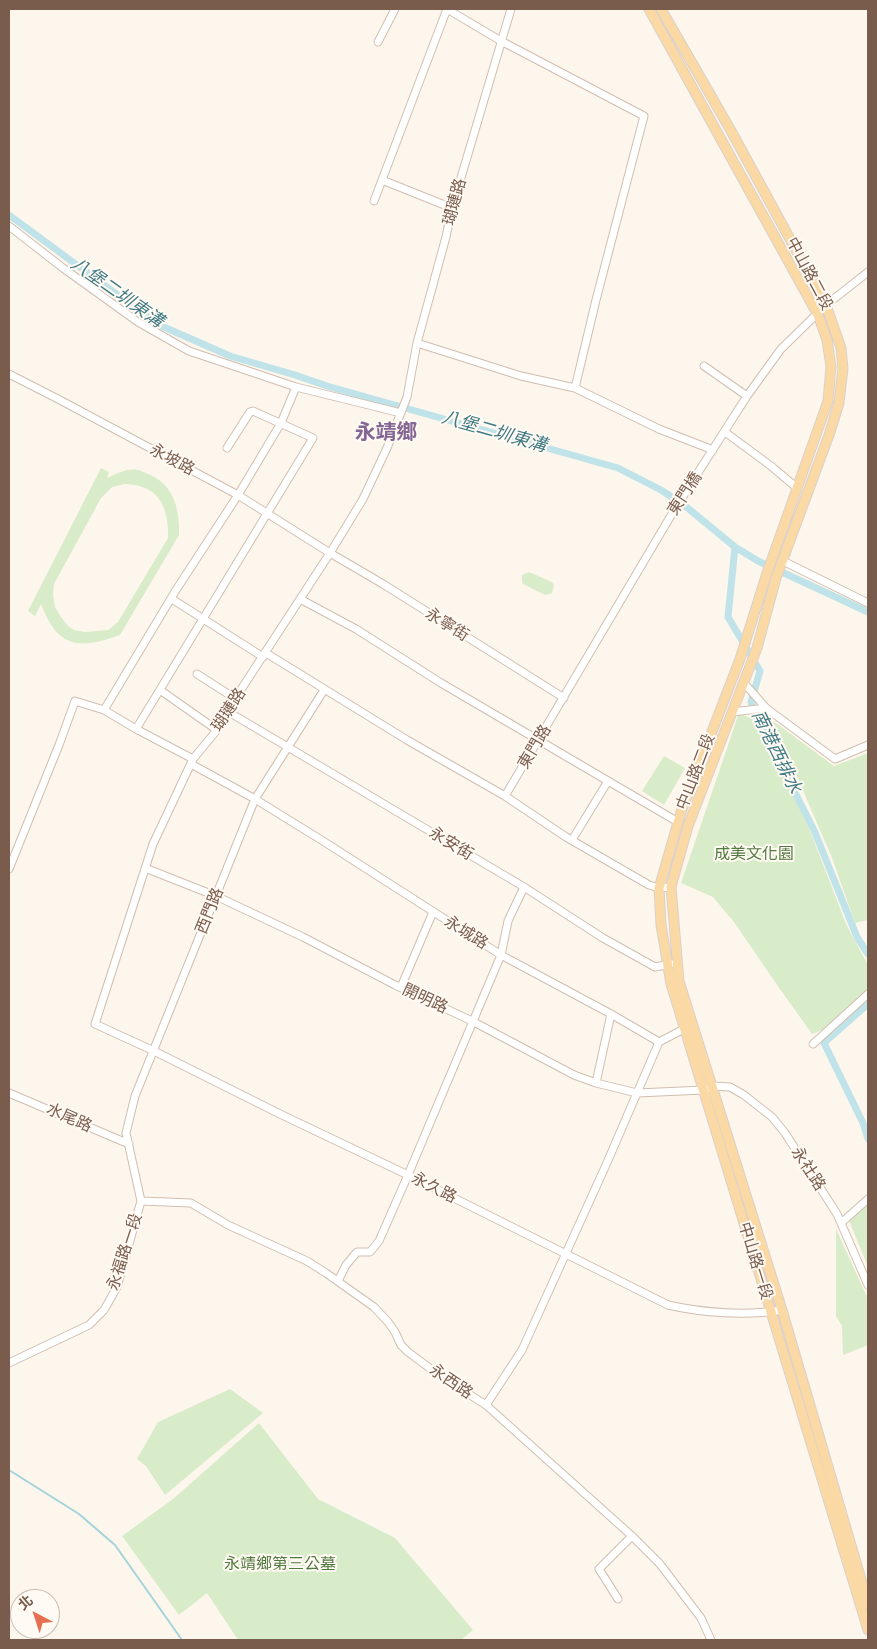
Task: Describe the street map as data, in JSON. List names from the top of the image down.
{
  "streets": {
    "main road": ["中山路二段", "中山路一段"],
    "street": [
      "瑚璉路",
      "永坡路",
      "東門橋",
      "永寧街",
      "東門路",
      "永安街",
      "西門路",
      "永城路",
      "開明路",
      "水尾路",
      "永社路",
      "永久路",
      "永福路一段",
      "永西路"
    ]
  },
  "crossings": [
    ["瑚璉路", "永坡路"],
    ["瑚璉路", "永寧街"],
    ["瑚璉路", "永安街"],
    ["瑚璉路", "永城路"],
    ["瑚璉路", "開明路"],
    ["瑚璉路", "永久路"],
    ["中山路二段", "東門橋"],
    ["中山路二段", "中山路一段"],
    ["永坡路", "永寧街"],
    ["東門橋", "永寧街"],
    ["東門橋", "東門路"],
    ["永寧街", "東門路"],
    ["永安街", "西門路"],
    ["永安街", "中山路一段"],
    ["西門路", "永城路"],
    ["西門路", "開明路"],
    ["西門路", "水尾路"],
    ["西門路", "永久路"],
    ["西門路", "永福路一段"],
    ["開明路", "永社路"],
    ["開明路", "中山路一段"],
    ["水尾路", "永福路一段"],
    ["永社路", "中山路一段"],
    ["永久路", "中山路一段"],
    ["永福路一段", "永西路"]
  ],
  "districts": ["永靖鄉"],
  "water": ["八堡二圳東溝", "南港西排水"],
  "parks": ["成美文化園", "永靖鄉第三公墓"],
  "north": "top left"
}
